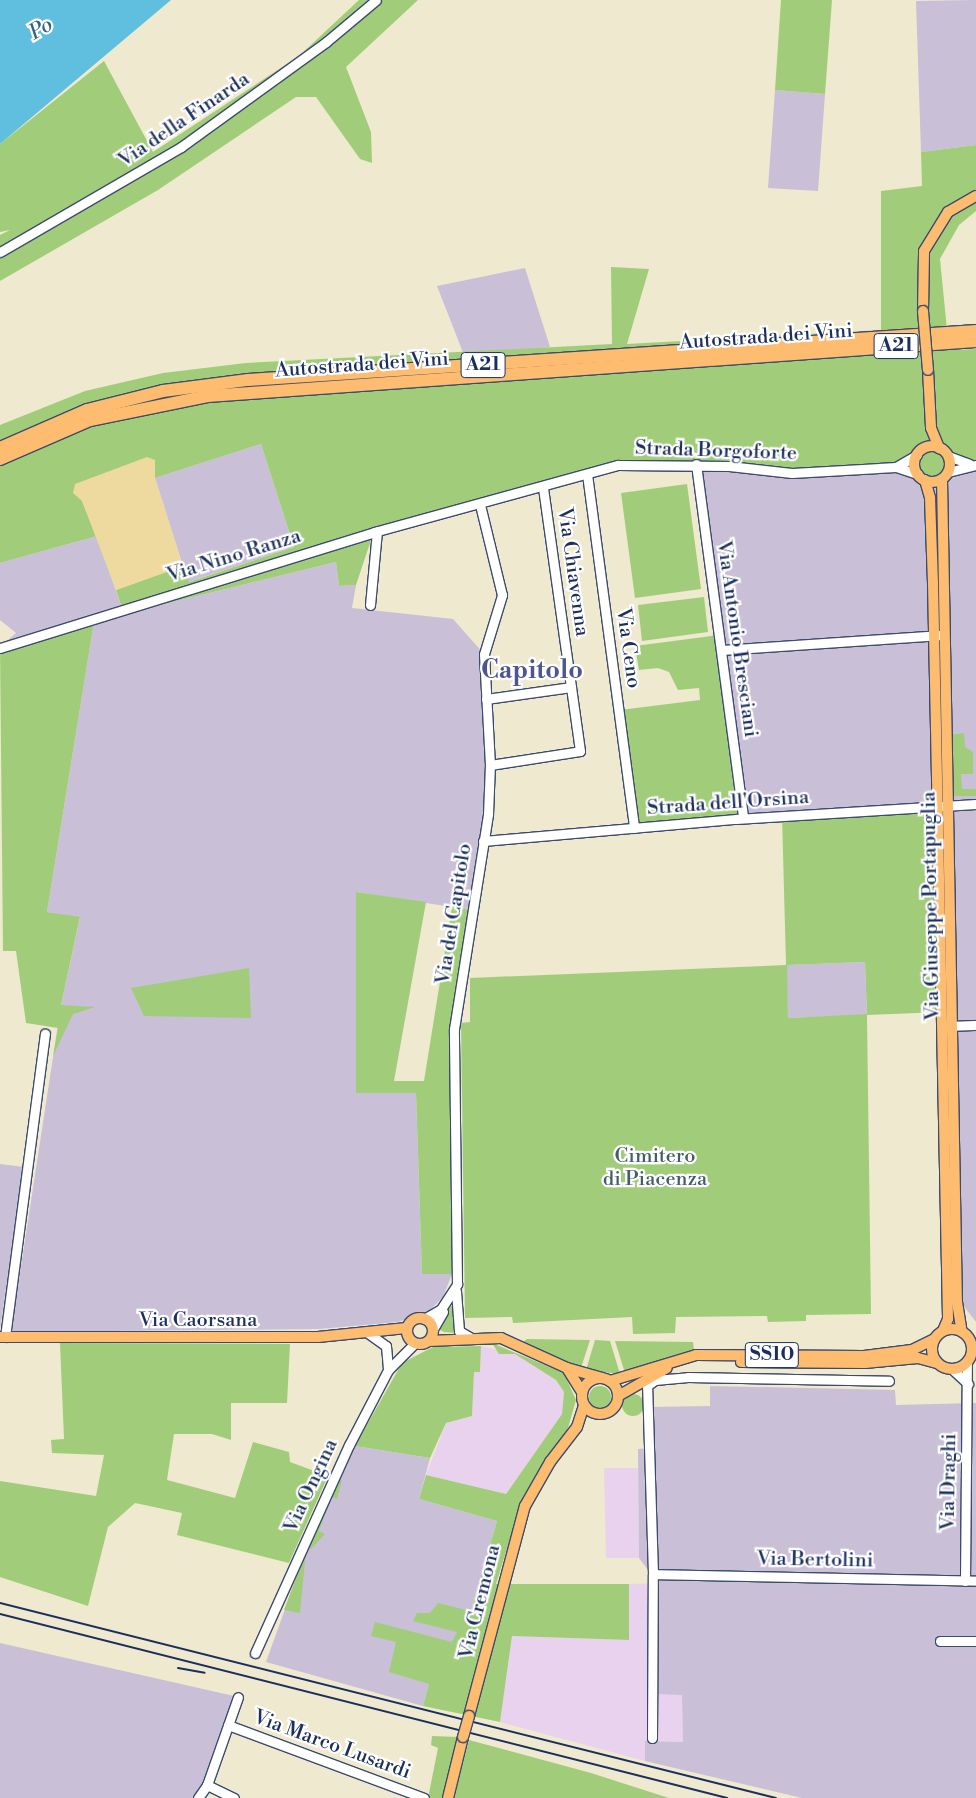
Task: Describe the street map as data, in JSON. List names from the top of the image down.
{
  "streets": {
    "highway": ["Autostrada dei Vini", "A21"],
    "main road": [
      "Via Giuseppe Portapuglia",
      "Via Caorsana",
      "SS10",
      "Via Cremona"
    ],
    "street": [
      "Via della Finarda",
      "Strada Borgoforte",
      "Via Nino Ranza",
      "Via Chiavenna",
      "Via Antonio Bresciani",
      "Via Ceno",
      "Strada dell'Orsina",
      "Via del Capitolo",
      "Via Draghi",
      "Via Ongina",
      "Via Bertolini",
      "Via Marco Lusardi"
    ]
  },
  "crossings": [
    ["Strada Borgoforte", "Via Nino Ranza"],
    ["Strada Borgoforte", "Via Chiavenna"],
    ["Strada Borgoforte", "Via Antonio Bresciani"],
    ["Strada Borgoforte", "Via Ceno"],
    ["Strada Borgoforte", "Via Giuseppe Portapuglia"],
    ["Strada Borgoforte", "Via del Capitolo"],
    ["Via Nino Ranza", "Via del Capitolo"],
    ["Via Chiavenna", "Via del Capitolo"],
    ["Via Antonio Bresciani", "Strada dell'Orsina"],
    ["Via Ceno", "Strada dell'Orsina"],
    ["Strada dell'Orsina", "Via Giuseppe Portapuglia"],
    ["Strada dell'Orsina", "Via del Capitolo"],
    ["Via Giuseppe Portapuglia", "SS10"],
    ["Via Giuseppe Portapuglia", "Via Draghi"],
    ["SS10", "Via Draghi"],
    ["SS10", "Via Cremona"],
    ["Via Draghi", "Via Bertolini"]
  ],
  "districts": ["Capitolo"],
  "water": ["Po"],
  "parks": ["Cimitero di Piacenza"]
}
